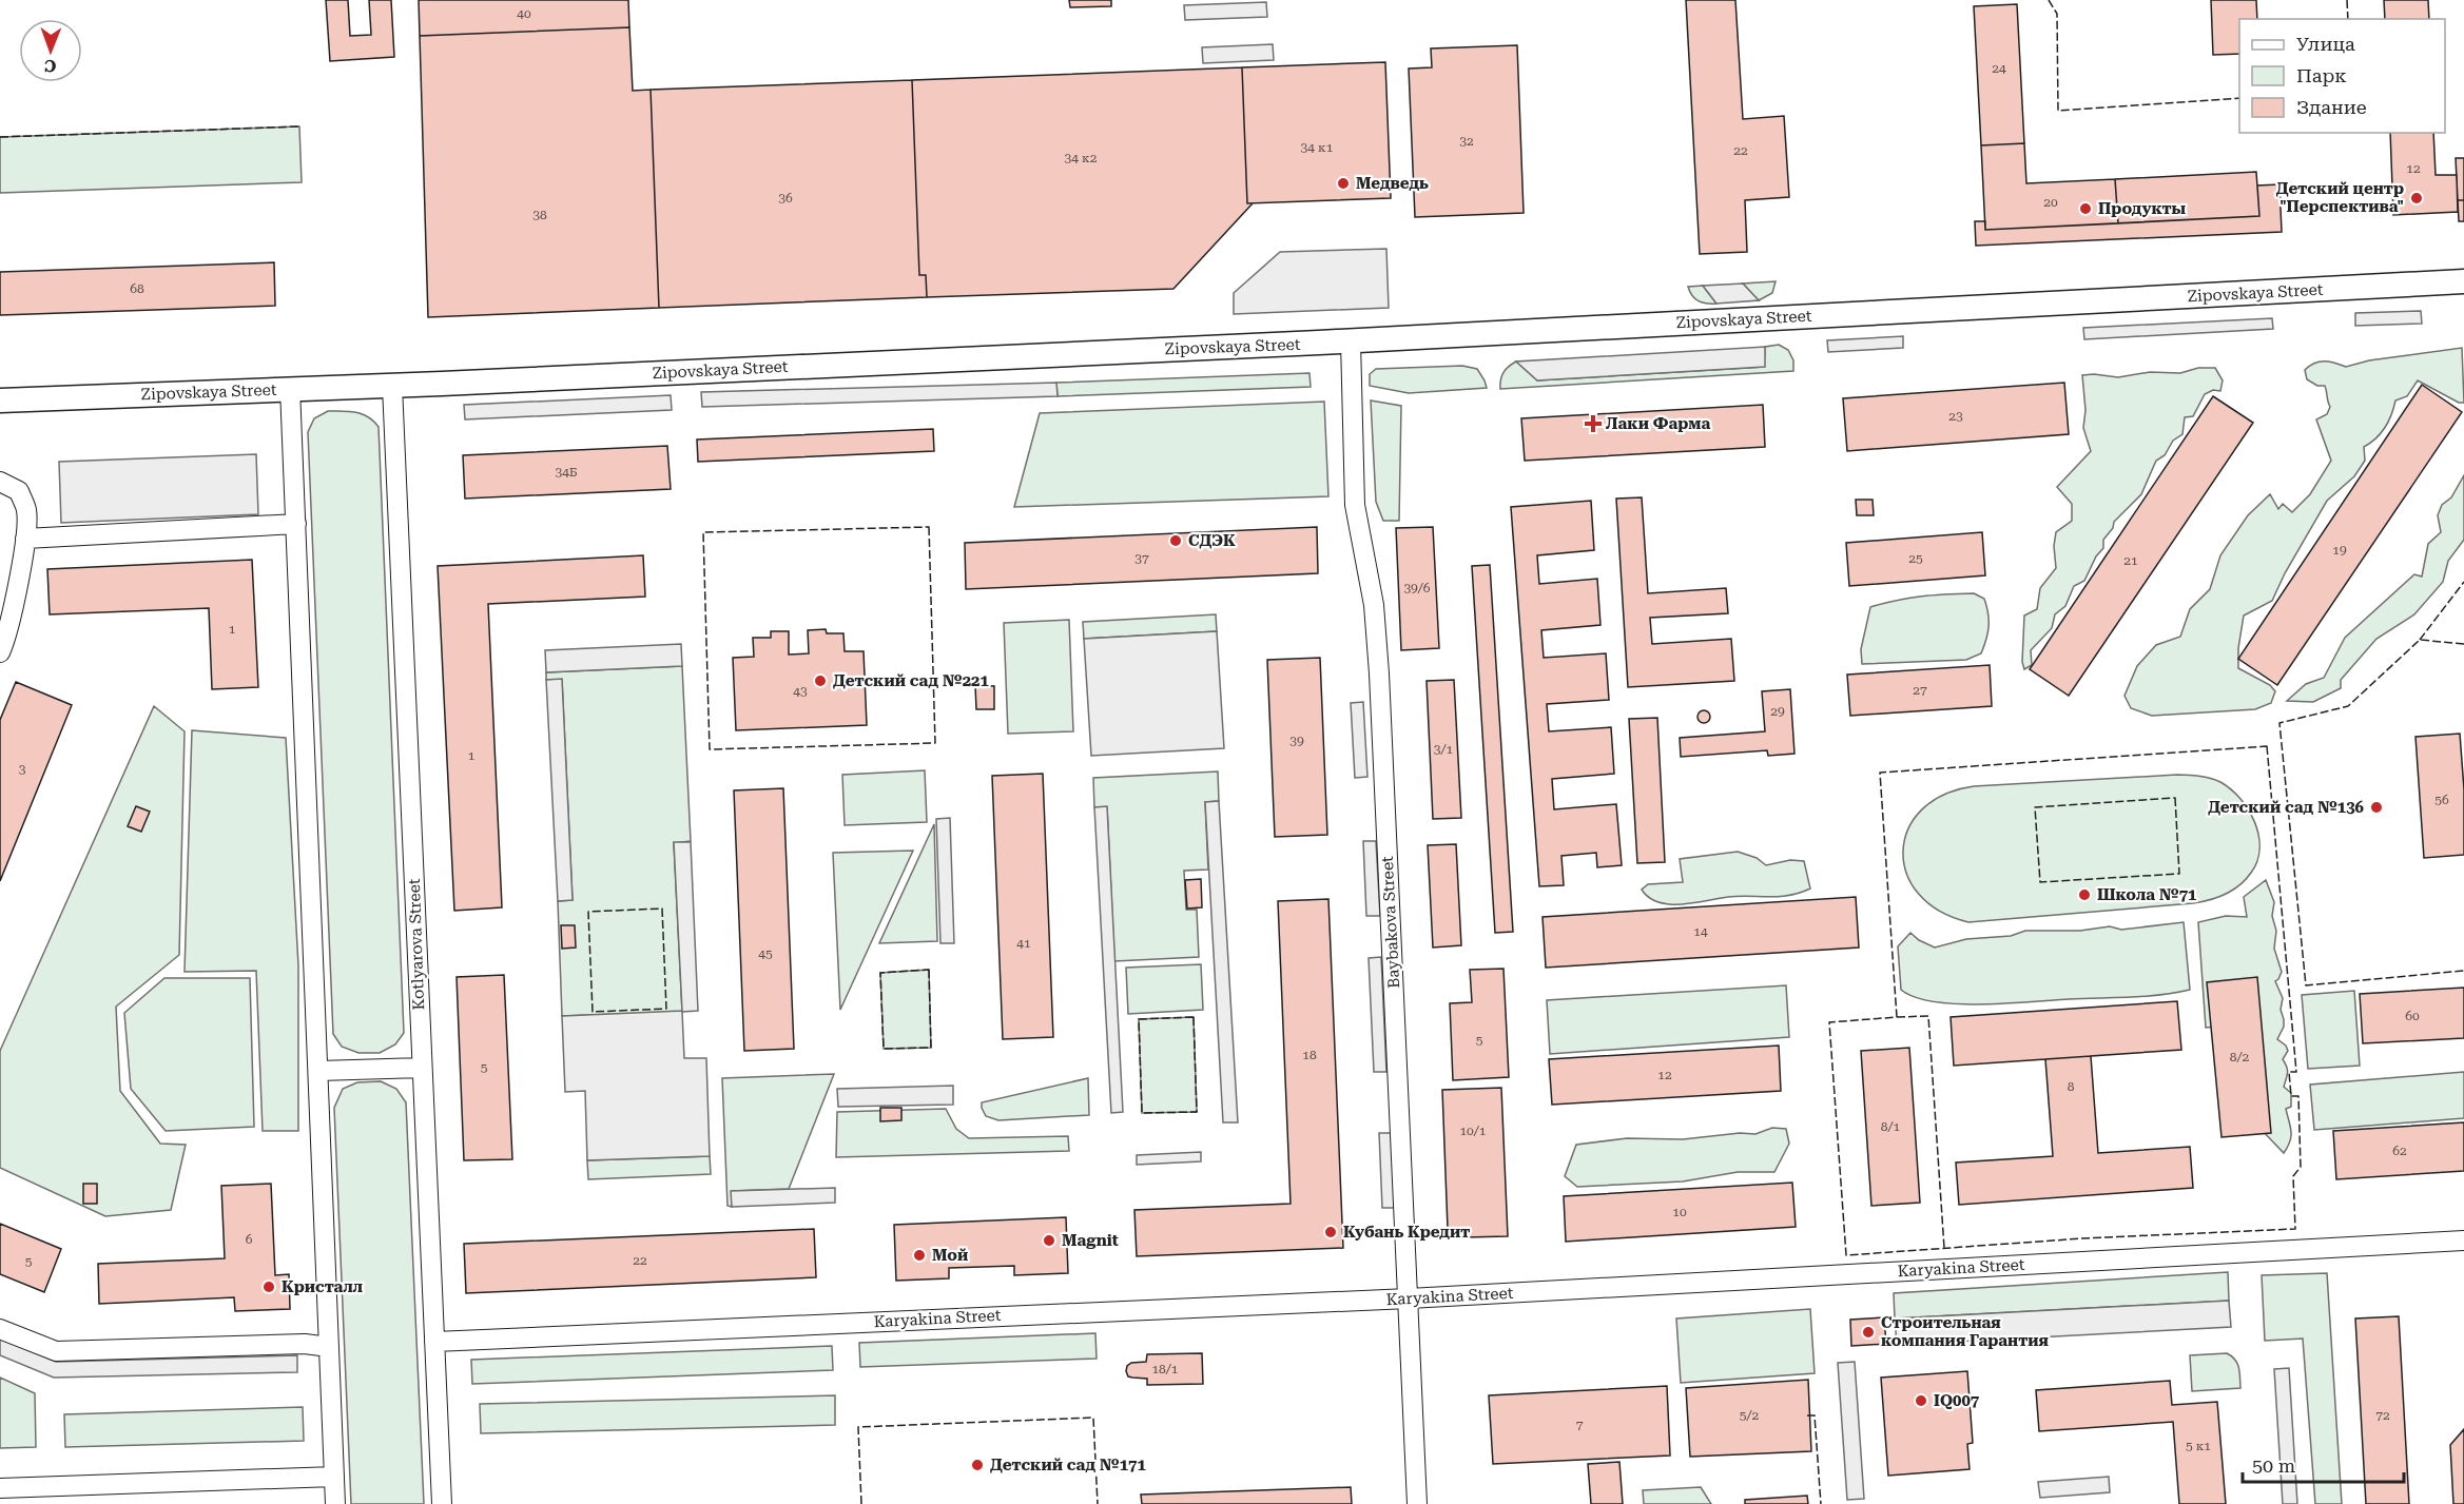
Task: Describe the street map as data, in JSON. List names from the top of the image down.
{
  "streets": {
    "street": [
      "Zipovskaya Street",
      "Baybakova Street",
      "Kotlyarova Street",
      "Karyakina Street"
    ]
  },
  "crossings": [
    ["Zipovskaya Street", "Baybakova Street"],
    ["Zipovskaya Street", "Kotlyarova Street"],
    ["Baybakova Street", "Karyakina Street"],
    ["Kotlyarova Street", "Karyakina Street"]
  ],
  "places": {
    "other": [
      "Медведь",
      "Детский центр \"Перспектива\"",
      "Продукты",
      "СДЭК",
      "Детский сад №221",
      "Детский сад №136",
      "Школа №71",
      "Кубань Кредит",
      "Magnit",
      "Мой",
      "Кристалл",
      "Строительная компания Гарантия",
      "IQ007",
      "Детский сад №171"
    ],
    "health": ["Лаки Фарма"]
  },
  "house_numbers": [
    "40",
    "24",
    "32",
    "34 к1",
    "22",
    "34 к2",
    "12",
    "36",
    "20",
    "38",
    "68",
    "23",
    "34Б",
    "19",
    "37",
    "25",
    "21",
    "39/6",
    "1",
    "27",
    "43",
    "29",
    "39",
    "3/1",
    "1",
    "3",
    "56",
    "14",
    "41",
    "45",
    "60",
    "5",
    "18",
    "8/2",
    "5",
    "12",
    "8",
    "8/1",
    "10/1",
    "62",
    "10",
    "6",
    "22",
    "5",
    "18/1",
    "5/2",
    "72",
    "7",
    "5 к1"
  ],
  "legend": ["Улица", "Парк", "Здание"],
  "scale_bar": "50 m",
  "north": "bottom"
}
